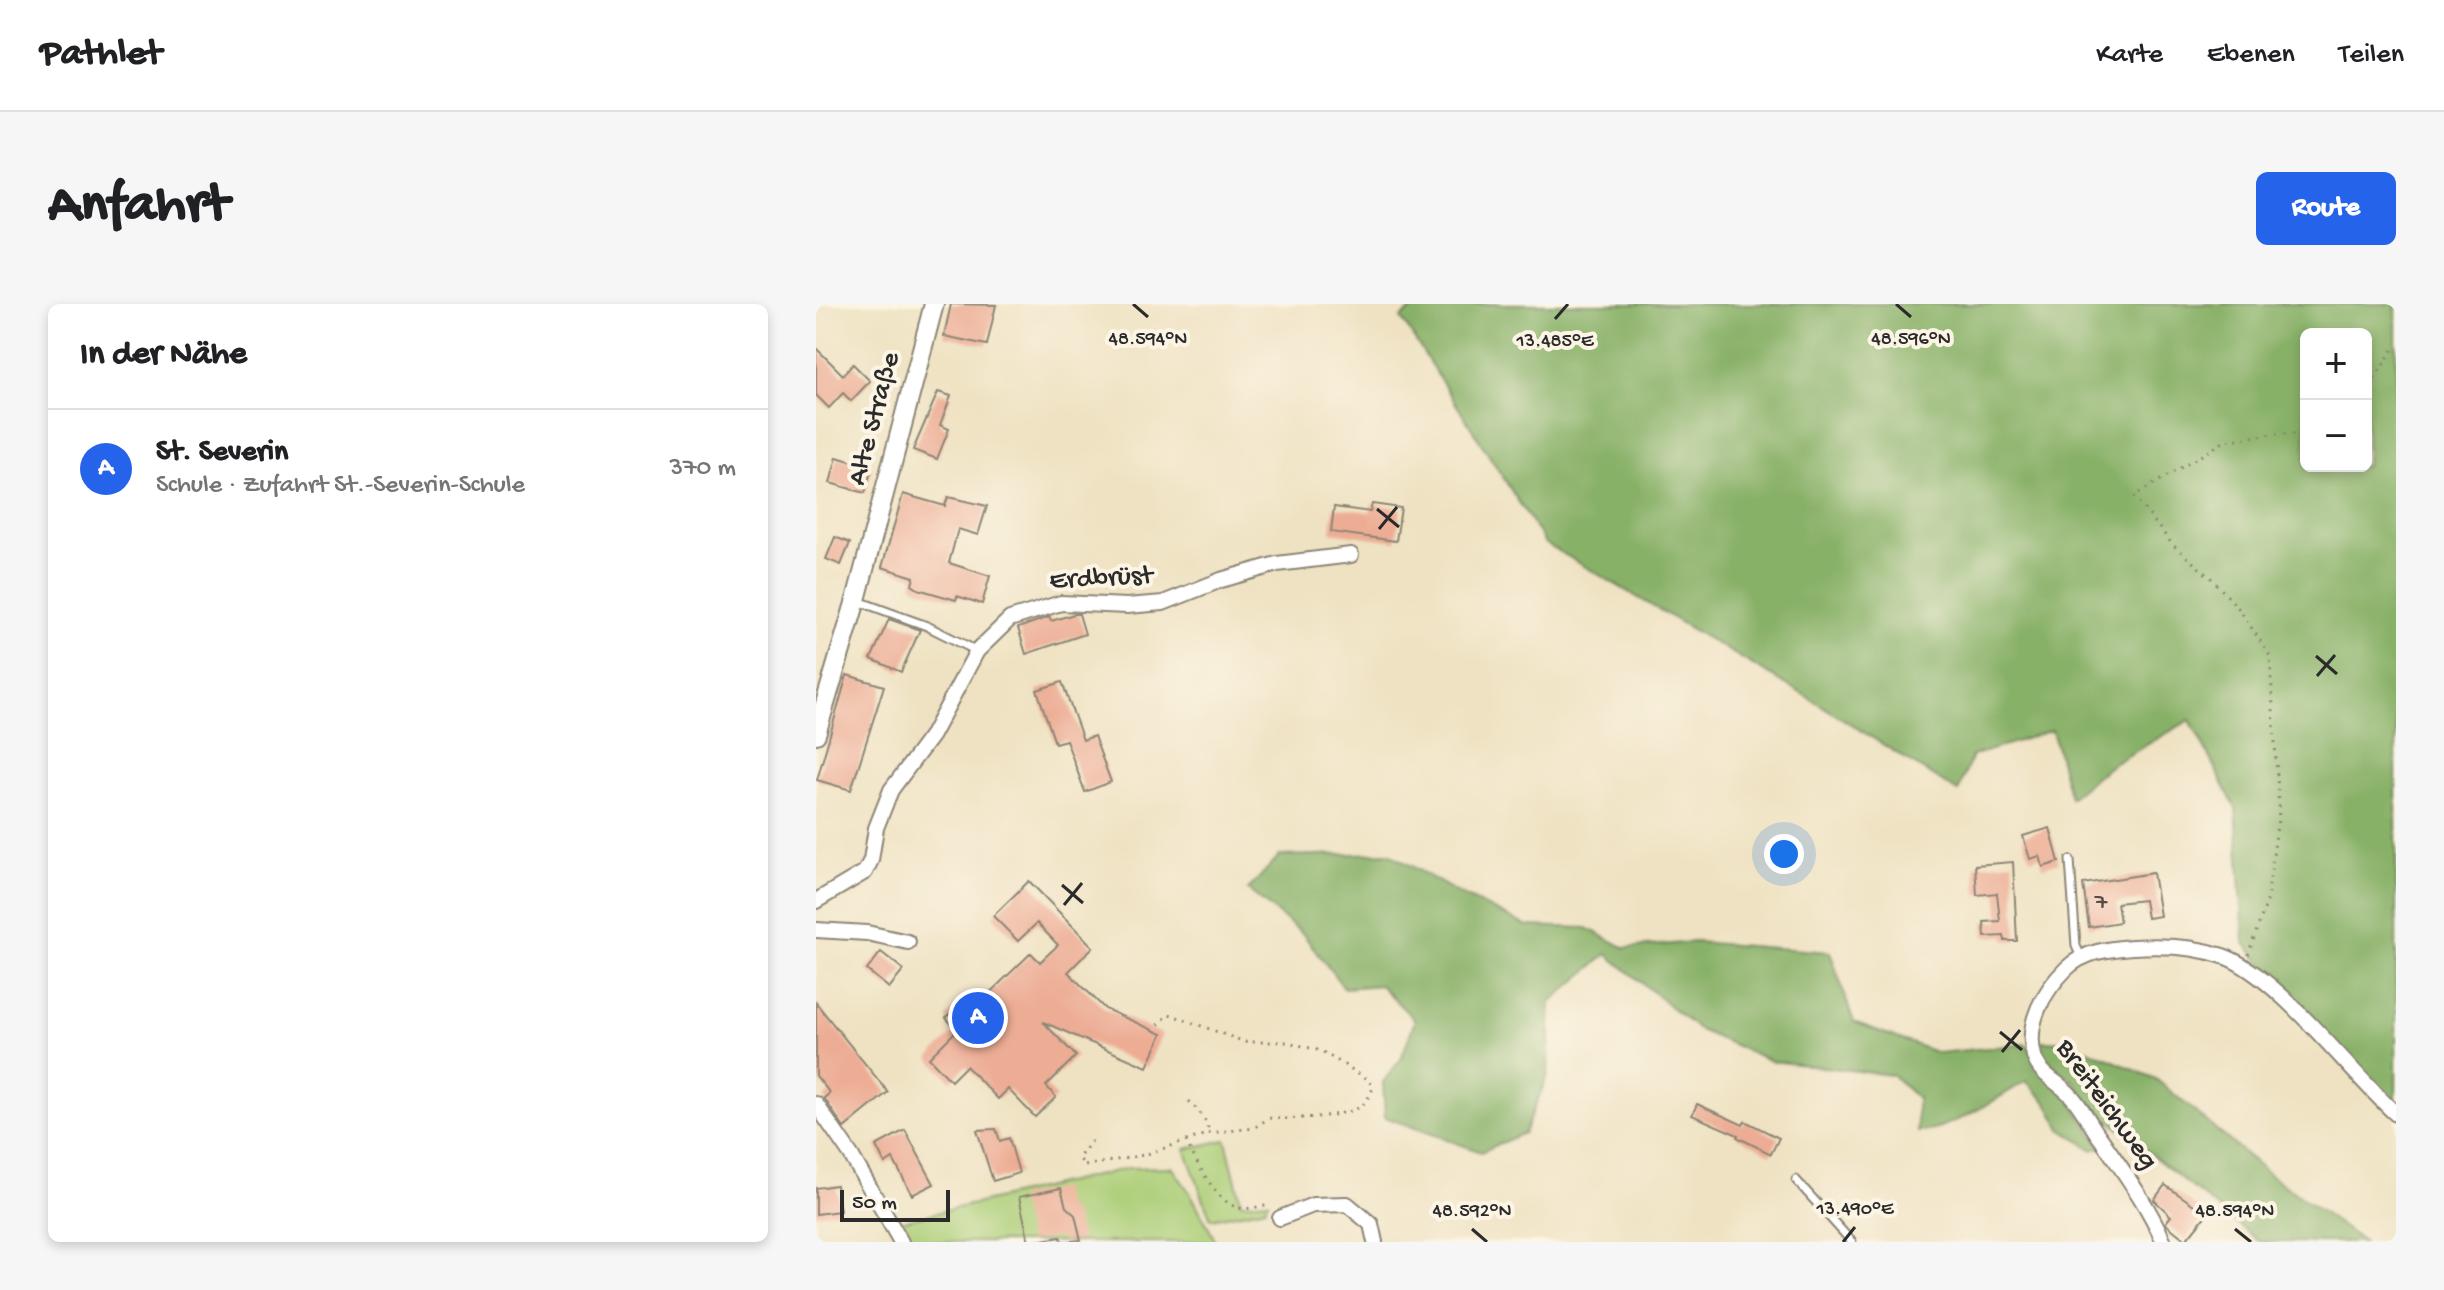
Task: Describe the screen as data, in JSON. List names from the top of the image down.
{
  "streets": {
    "street": ["Alte Straße", "Erdbrüst", "Breiteichweg"]
  },
  "house_numbers": ["7"],
  "scale_bar": "50 m",
  "page": {
    "header": "Pathlet",
    "nav": ["Karte", "Ebenen", "Teilen"],
    "buttons": "Route",
    "title": "Anfahrt",
    "heading": "In der Nähe",
    "map_buttons": ["+", "−"],
    "list": [
      {
        "mark": "A",
        "name": "St. Severin",
        "note": "Schule · Zufahrt St.-Severin-Schule",
        "value": "370 m"
      }
    ],
    "pins": "A",
    "scale": "50 m"
  },
  "coordinates": [
    "48.594°N",
    "48.596°N",
    "13.485°E",
    "13.490°E",
    "48.592°N"
  ]
}
